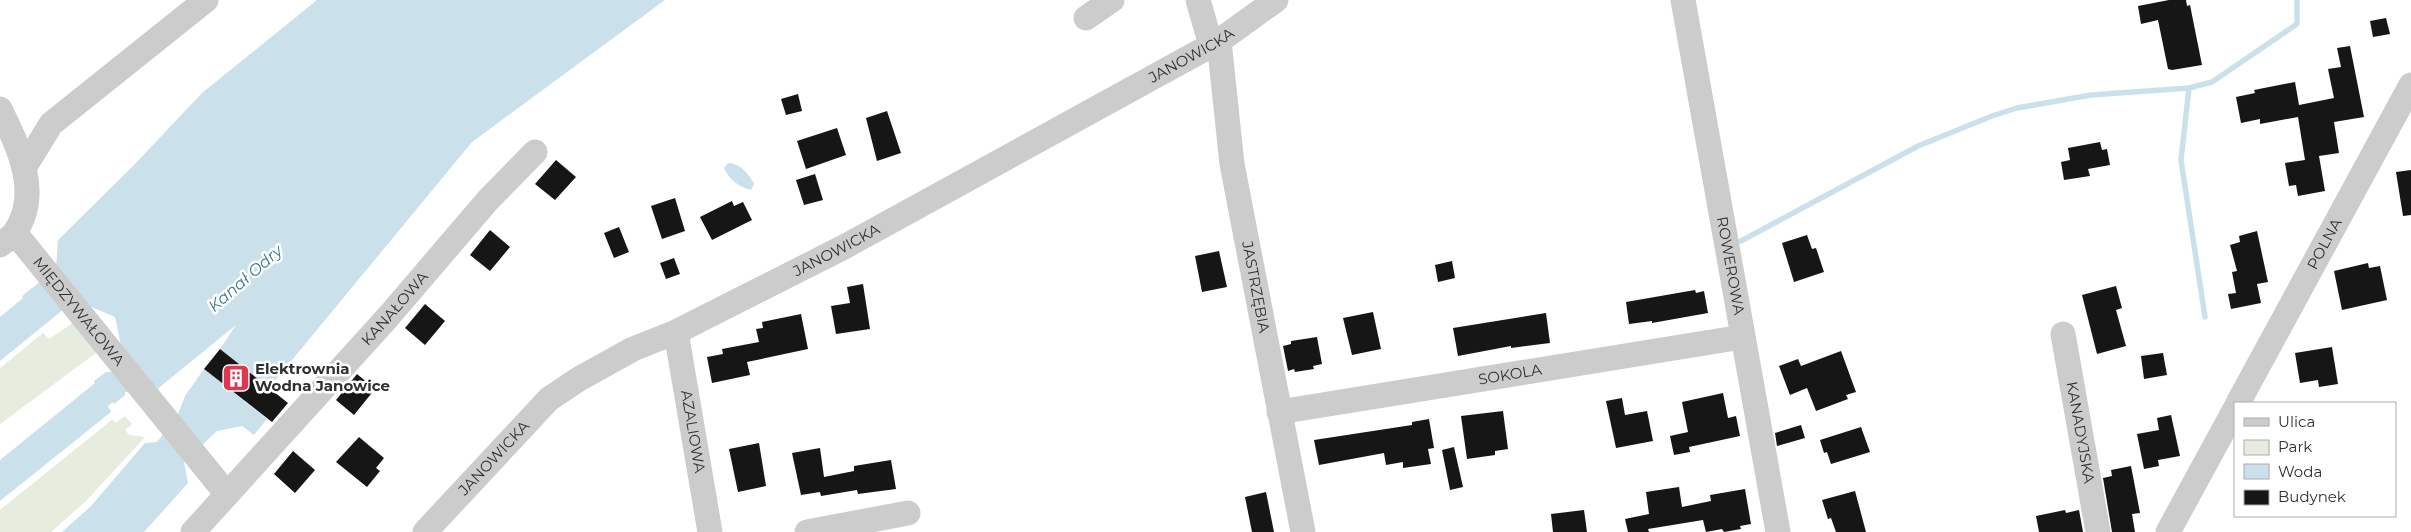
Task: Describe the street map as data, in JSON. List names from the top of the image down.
{
  "streets": {
    "street": [
      "JANOWICKA",
      "POLNA",
      "ROWEROWA",
      "JASTRZĘBIA",
      "KANAŁOWA",
      "MIĘDZYWAŁOWA",
      "SOKOLA",
      "AZALIOWA",
      "KANADYJSKA"
    ]
  },
  "crossings": [
    ["JANOWICKA", "JASTRZĘBIA"],
    ["JANOWICKA", "AZALIOWA"],
    ["ROWEROWA", "SOKOLA"],
    ["JASTRZĘBIA", "SOKOLA"],
    ["KANAŁOWA", "MIĘDZYWAŁOWA"]
  ],
  "water": ["Kanał Odry"],
  "places": {
    "building": ["Elektrownia Wodna Janowice"]
  },
  "legend": [
    "Ulica",
    "Park",
    "Woda",
    "Budynek"
  ]
}
